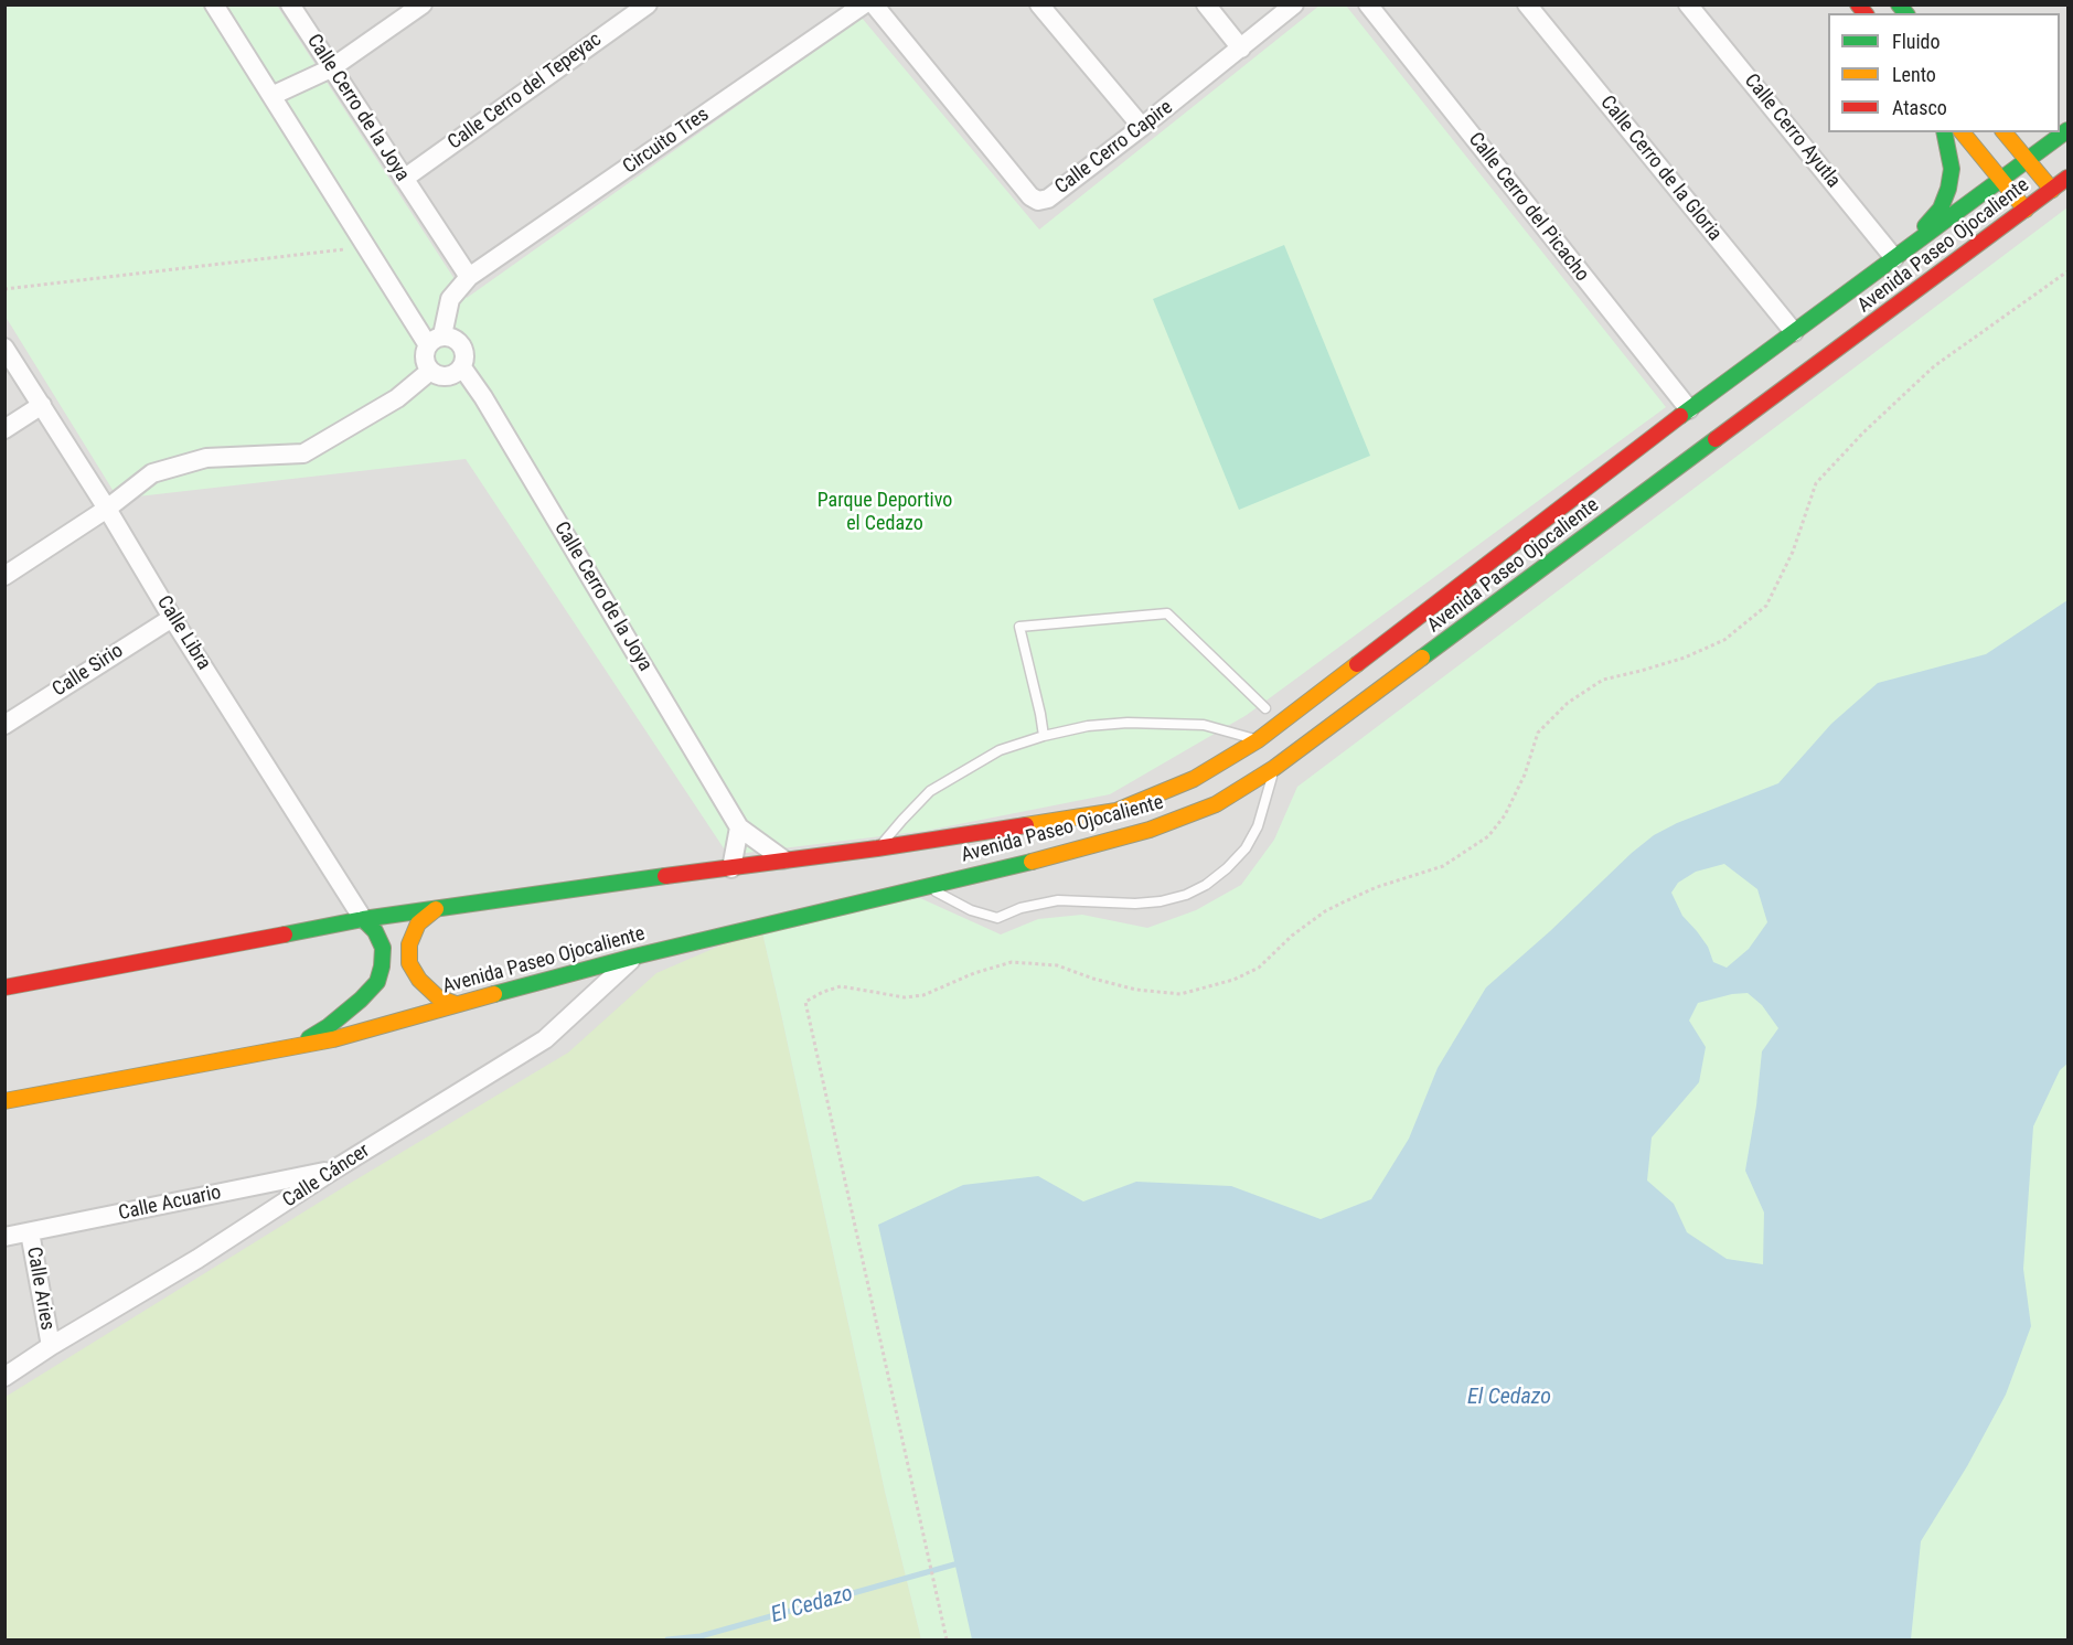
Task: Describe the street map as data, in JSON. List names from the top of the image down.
{
  "streets": {
    "main road": ["Avenida Paseo Ojocaliente"],
    "street": [
      "Calle Cerro del Tepeyac",
      "Calle Cerro de la Joya",
      "Calle Cerro Ayutla",
      "Circuito Tres",
      "Calle Cerro Capire",
      "Calle Cerro de la Gloria",
      "Calle Cerro del Picacho",
      "Calle Libra",
      "Calle Sirio",
      "Calle Cáncer",
      "Calle Acuario",
      "Calle Aries"
    ]
  },
  "crossings": [
    ["Calle Cerro del Tepeyac", "Calle Cerro de la Joya"],
    ["Calle Cerro de la Joya", "Circuito Tres"],
    ["Calle Cerro Ayutla", "Avenida Paseo Ojocaliente"],
    ["Calle Cerro de la Gloria", "Avenida Paseo Ojocaliente"],
    ["Calle Cerro del Picacho", "Avenida Paseo Ojocaliente"],
    ["Avenida Paseo Ojocaliente", "Calle Libra"],
    ["Avenida Paseo Ojocaliente", "Calle Cáncer"],
    ["Calle Libra", "Calle Sirio"],
    ["Calle Cáncer", "Calle Acuario"],
    ["Calle Cáncer", "Calle Aries"],
    ["Calle Acuario", "Calle Aries"]
  ],
  "water": ["El Cedazo"],
  "parks": ["Parque Deportivo el Cedazo"],
  "legend": ["Fluido", "Lento", "Atasco"]
}
